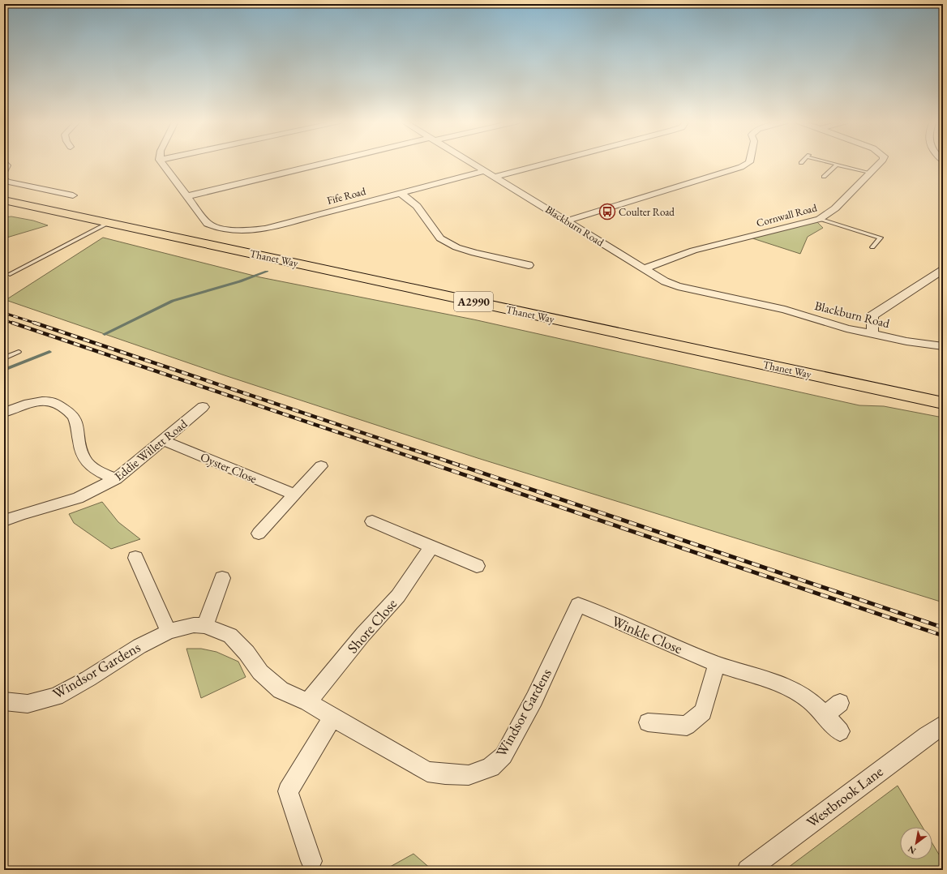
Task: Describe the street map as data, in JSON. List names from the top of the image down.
{
  "streets": {
    "main road": ["Thanet Way", "A2990"],
    "street": [
      "Fife Road",
      "Cornwall Road",
      "Blackburn Road",
      "Eddie Willett Road",
      "Oyster Close",
      "Shore Close",
      "Winkle Close",
      "Windsor Gardens",
      "Westbrook Lane"
    ]
  },
  "crossings": [
    ["Fife Road", "Blackburn Road"],
    ["Cornwall Road", "Blackburn Road"],
    ["Eddie Willett Road", "Oyster Close"],
    ["Shore Close", "Windsor Gardens"],
    ["Winkle Close", "Windsor Gardens"]
  ],
  "places": {
    "bus stop": ["Coulter Road"]
  },
  "north": "bottom left"
}
